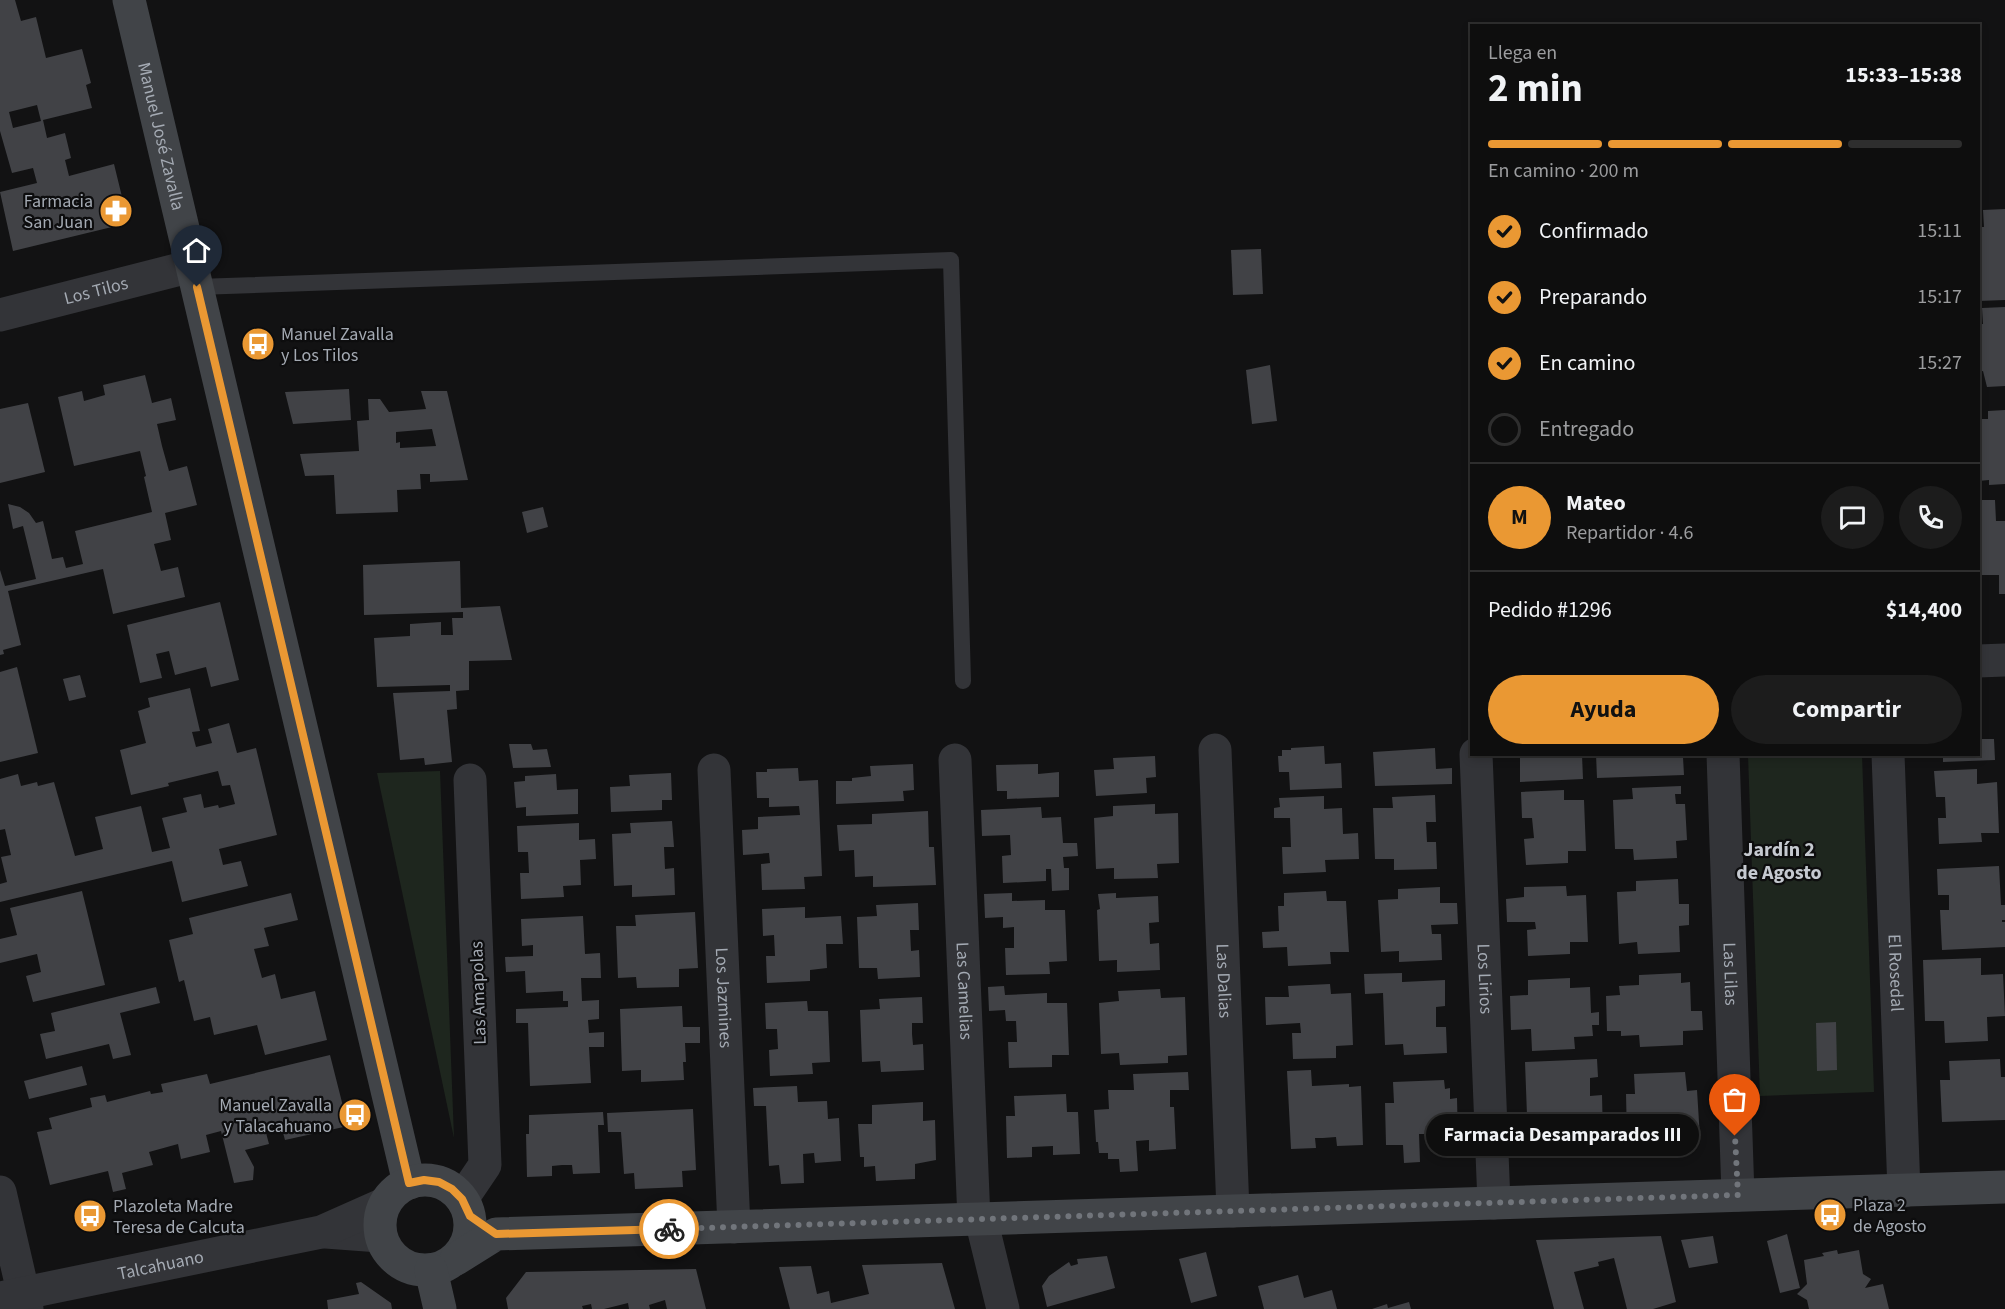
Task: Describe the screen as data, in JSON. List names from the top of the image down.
{
  "streets": {
    "street": [
      "Manuel José Zavalla",
      "Los Tilos",
      "El Rosedal",
      "Las Lilas",
      "Los Lirios",
      "Las Dalias",
      "Las Camelias",
      "Las Amapolas",
      "Los Jazmines",
      "Talcahuano"
    ]
  },
  "crossings": [
    ["Manuel José Zavalla", "Los Tilos"],
    ["Manuel José Zavalla", "Las Amapolas"],
    ["Manuel José Zavalla", "Talcahuano"],
    ["Las Amapolas", "Talcahuano"]
  ],
  "districts": ["Jardín 2 de Agosto"],
  "places": {
    "pharmacy": ["Farmacia San Juan"],
    "bus stop": [
      "Manuel Zavalla y Los Tilos",
      "Manuel Zavalla y Talacahuano",
      "Plaza 2 de Agosto",
      "Plazoleta Madre Teresa de Calcuta"
    ],
    "other": ["Farmacia Desamparados III"]
  },
  "page": {
    "heading": ["2 min", "Llega en", "15:33–15:38"],
    "panel": [
      "Mateo",
      "Repartidor · 4.6",
      "Pedido #1296",
      "$14,400"
    ],
    "bar": "En camino · 200 m",
    "list": [
      ["Confirmado", "15:11"],
      ["Preparando", "15:17"],
      ["En camino", "15:27"],
      "Entregado"
    ],
    "round": "M",
    "buttons": ["Ayuda", "Compartir"],
    "bubble": "Farmacia Desamparados III"
  }
}
